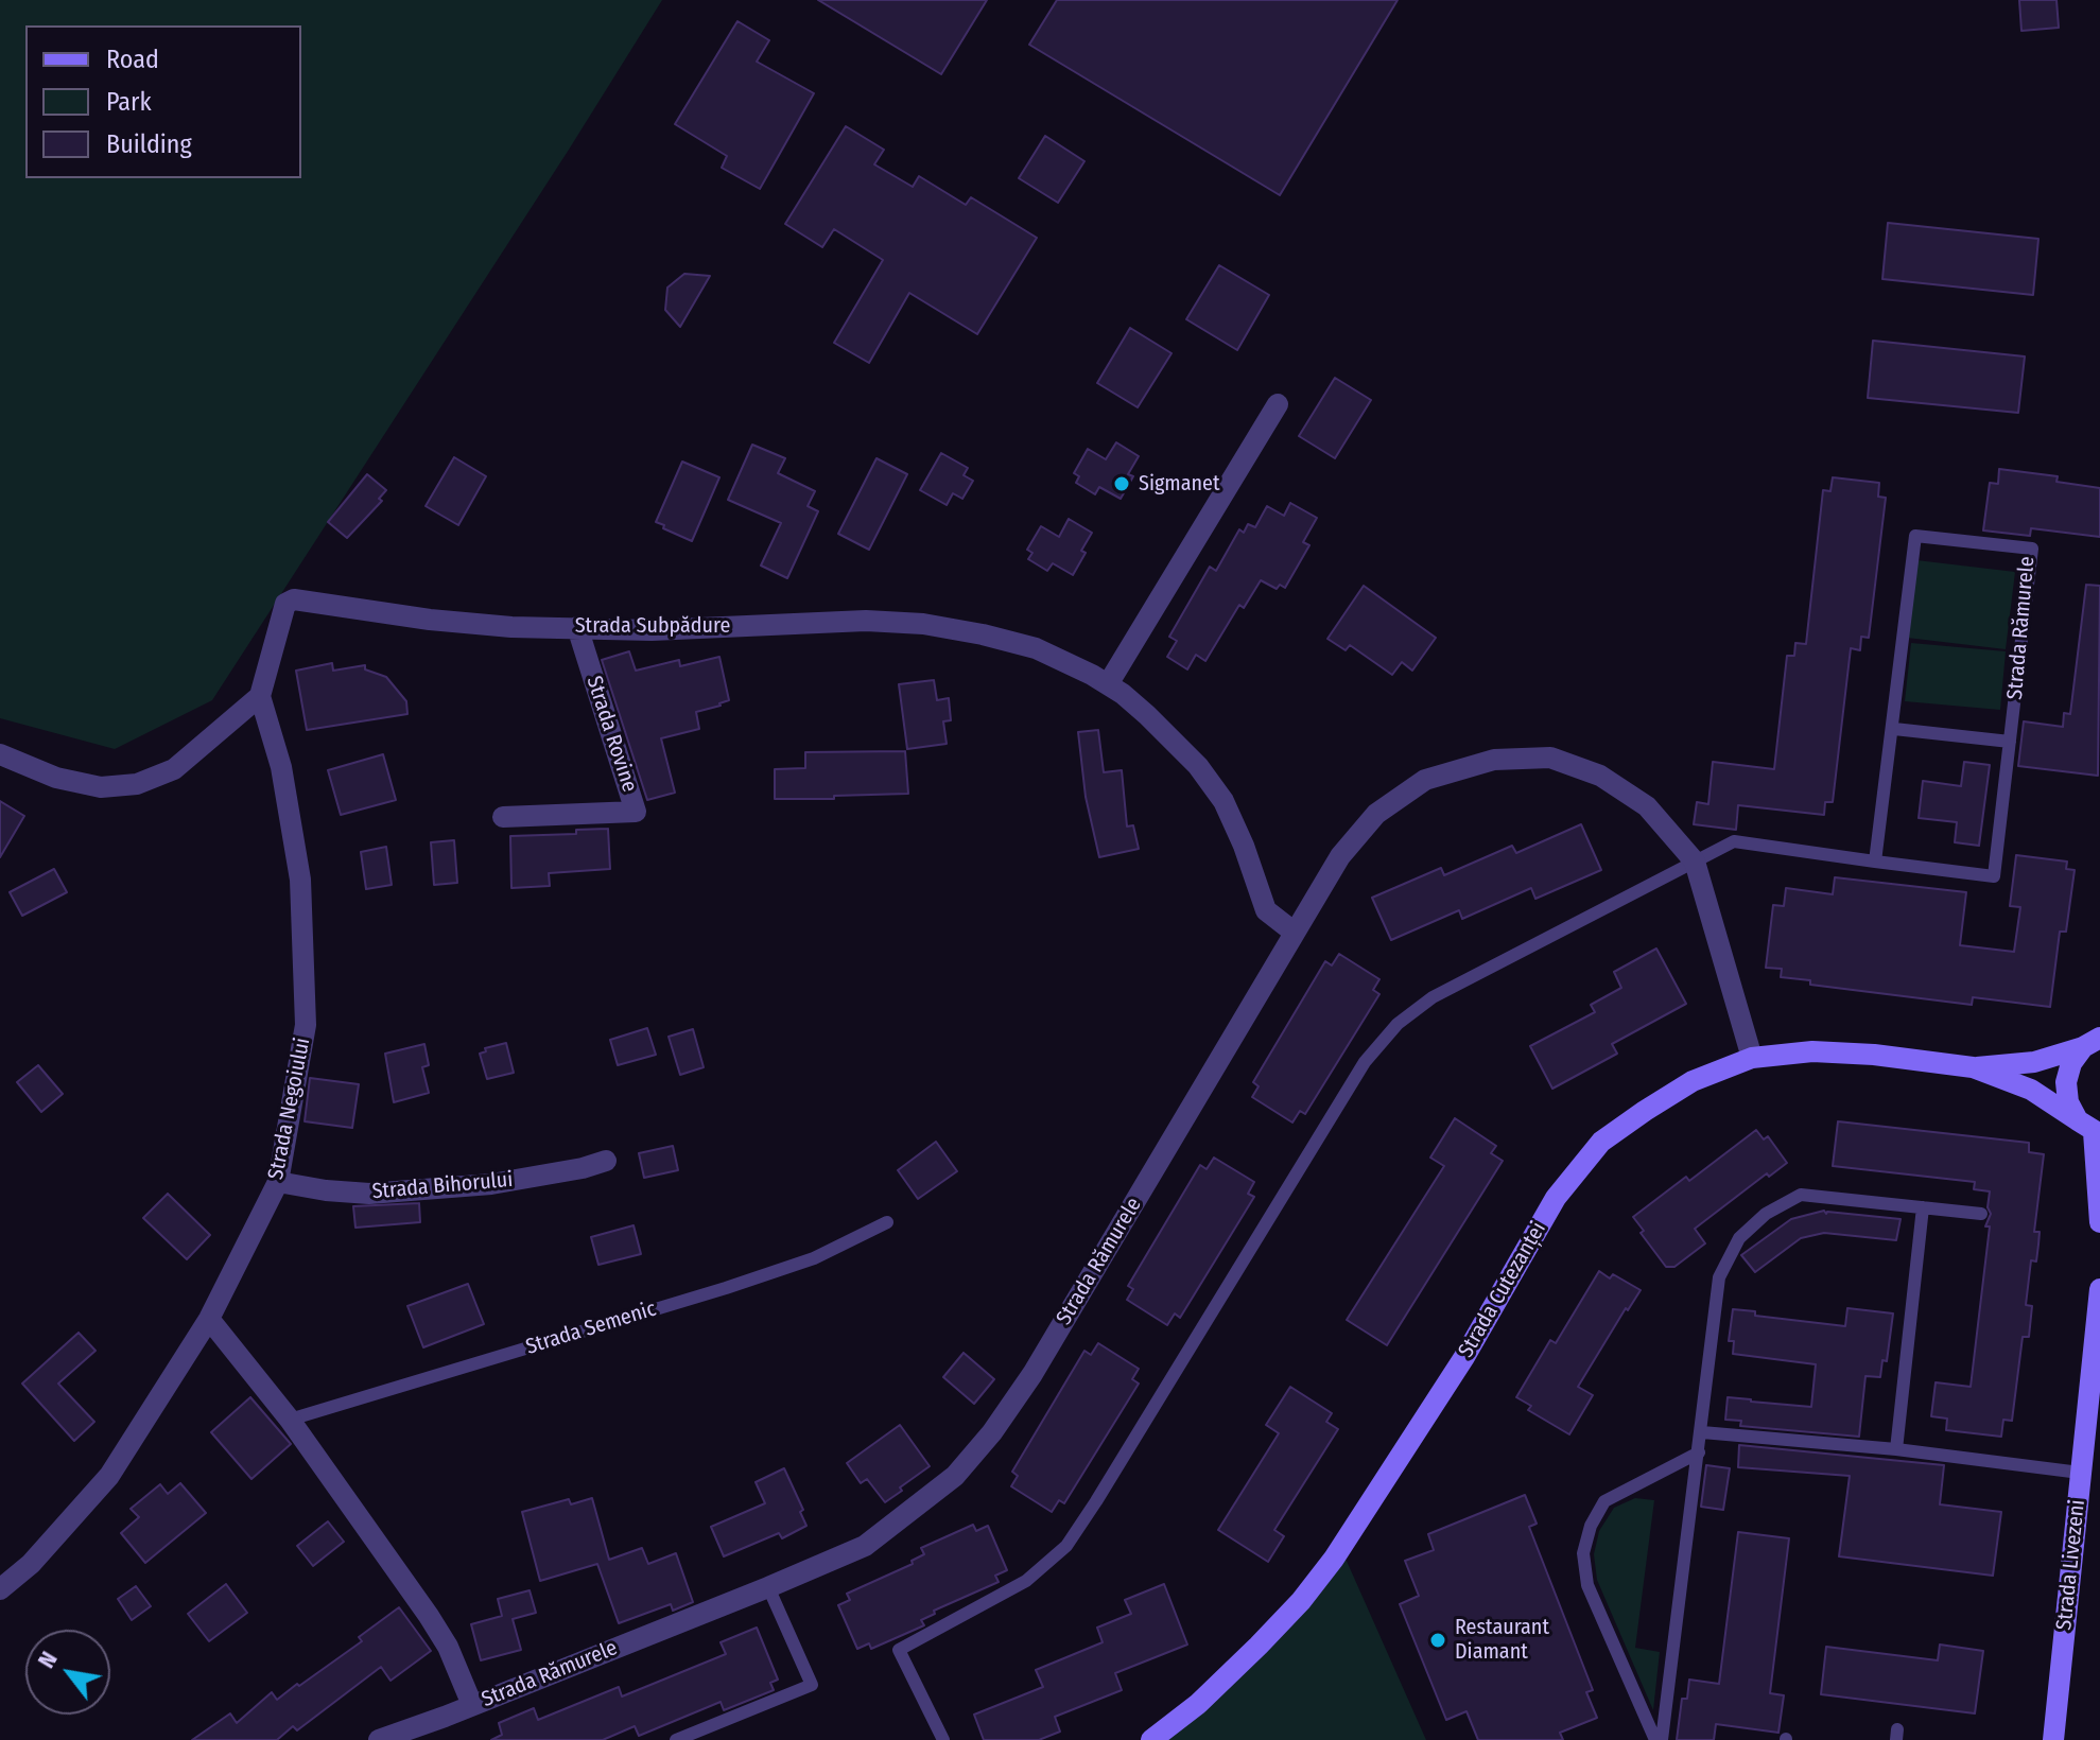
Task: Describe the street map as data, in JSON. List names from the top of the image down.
{
  "streets": {
    "street": [
      "Strada Subpădure",
      "Strada Rămurele",
      "Strada Rovine",
      "Strada Negoiului",
      "Strada Bihorului",
      "Strada Cutezanței",
      "Strada Livezeni"
    ],
    "lane": ["Strada Semenic"]
  },
  "crossings": [
    ["Strada Subpădure", "Strada Rămurele"],
    ["Strada Subpădure", "Strada Rovine"],
    ["Strada Subpădure", "Strada Negoiului"],
    ["Strada Rămurele", "Strada Cutezanței"],
    ["Strada Negoiului", "Strada Bihorului"]
  ],
  "places": ["Sigmanet", "Restaurant Diamant"],
  "legend": ["Road", "Park", "Building"],
  "north": "top left"
}
